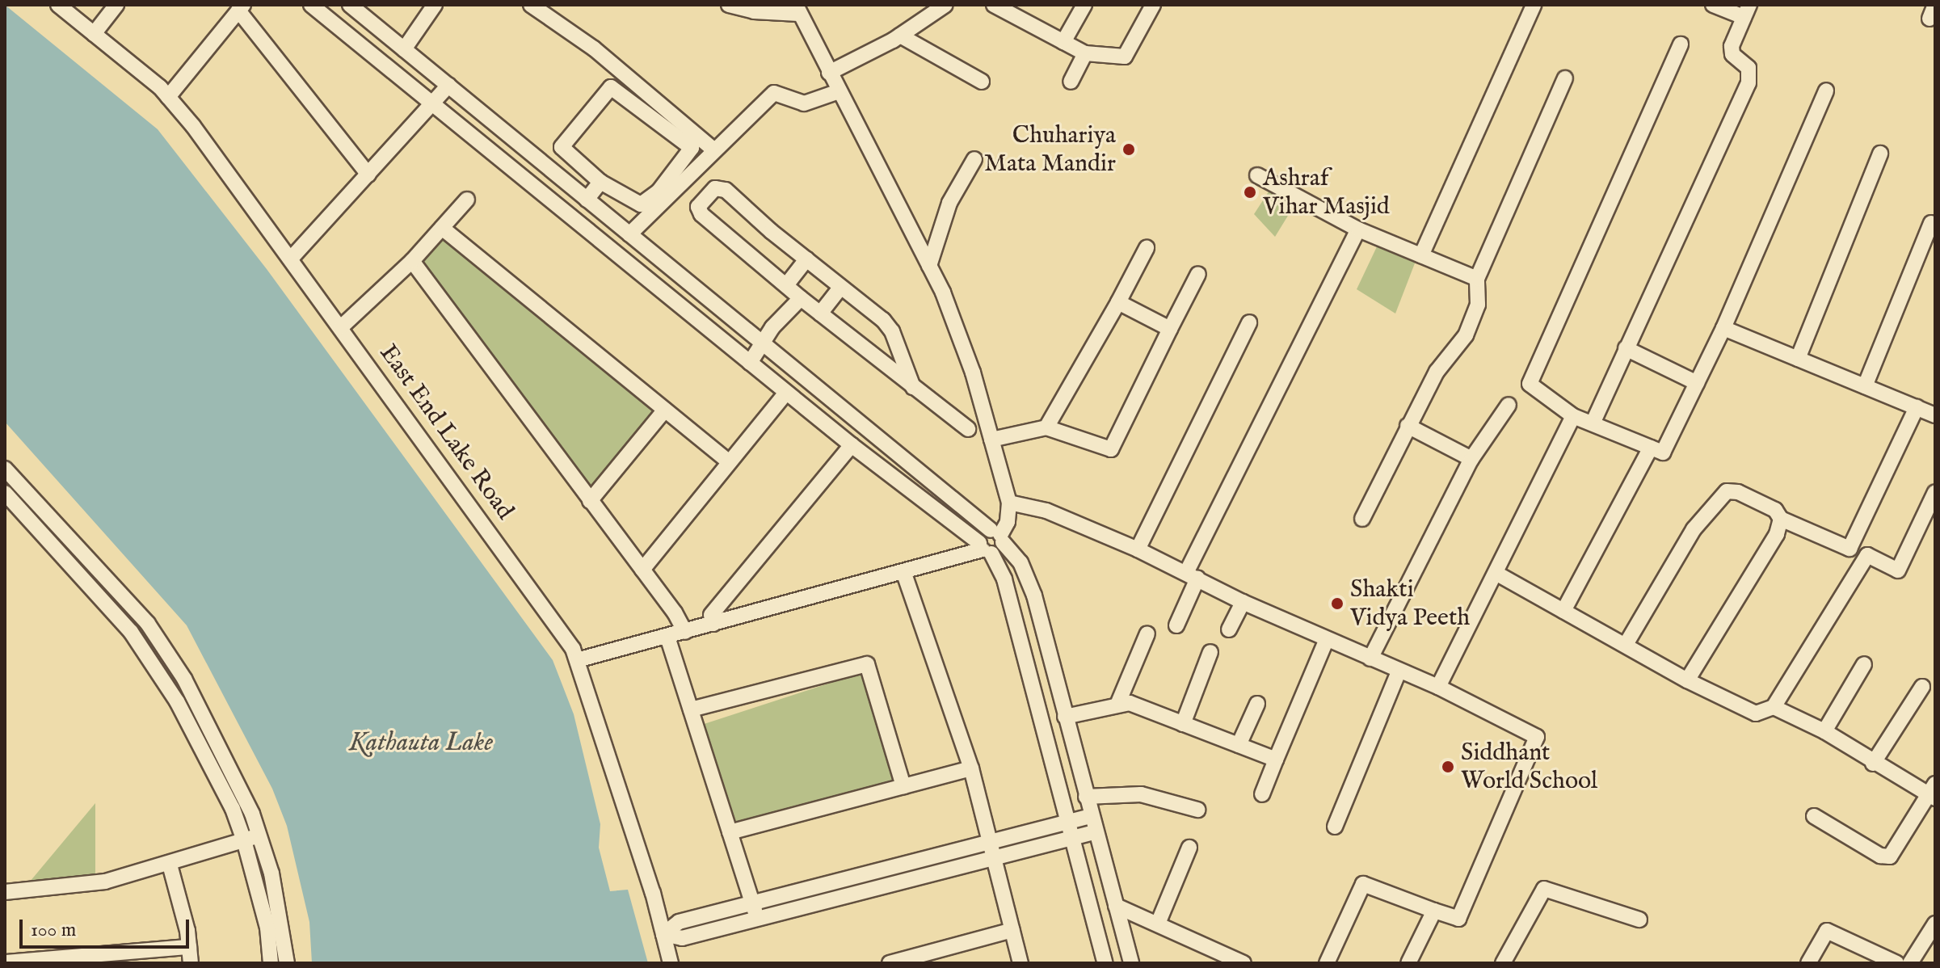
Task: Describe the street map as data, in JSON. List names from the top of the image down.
{
  "streets": {
    "street": ["East End Lake Road"]
  },
  "water": ["Kathauta Lake"],
  "places": [
    "Chuhariya Mata Mandir",
    "Ashraf Vihar Masjid",
    "Shakti Vidya Peeth",
    "Siddhant World School"
  ],
  "scale_bar": "100 m"
}
